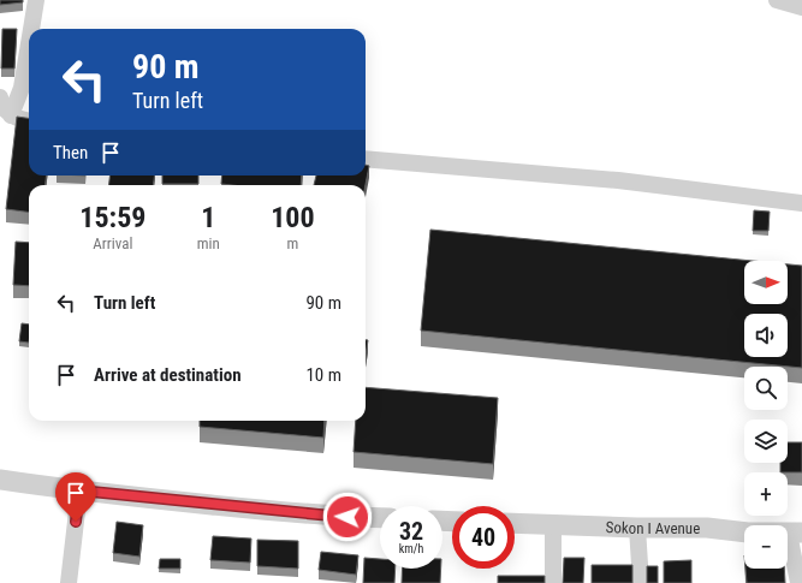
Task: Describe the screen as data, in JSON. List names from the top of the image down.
{
  "streets": {
    "street": ["Sokon I Avenue"]
  },
  "north": "right",
  "page": {
    "turn": ["90 m", "Turn left"],
    "then": "Then",
    "eta": [
      "15:59",
      "Arrival",
      "1",
      "min",
      "100",
      "m"
    ],
    "map_buttons": ["+", "−"],
    "list": [
      {
        "name": "Turn left",
        "value": "90 m"
      },
      {
        "name": "Arrive at destination",
        "value": "10 m"
      }
    ],
    "speed": "32 km/h",
    "limit": "40"
  }
}
